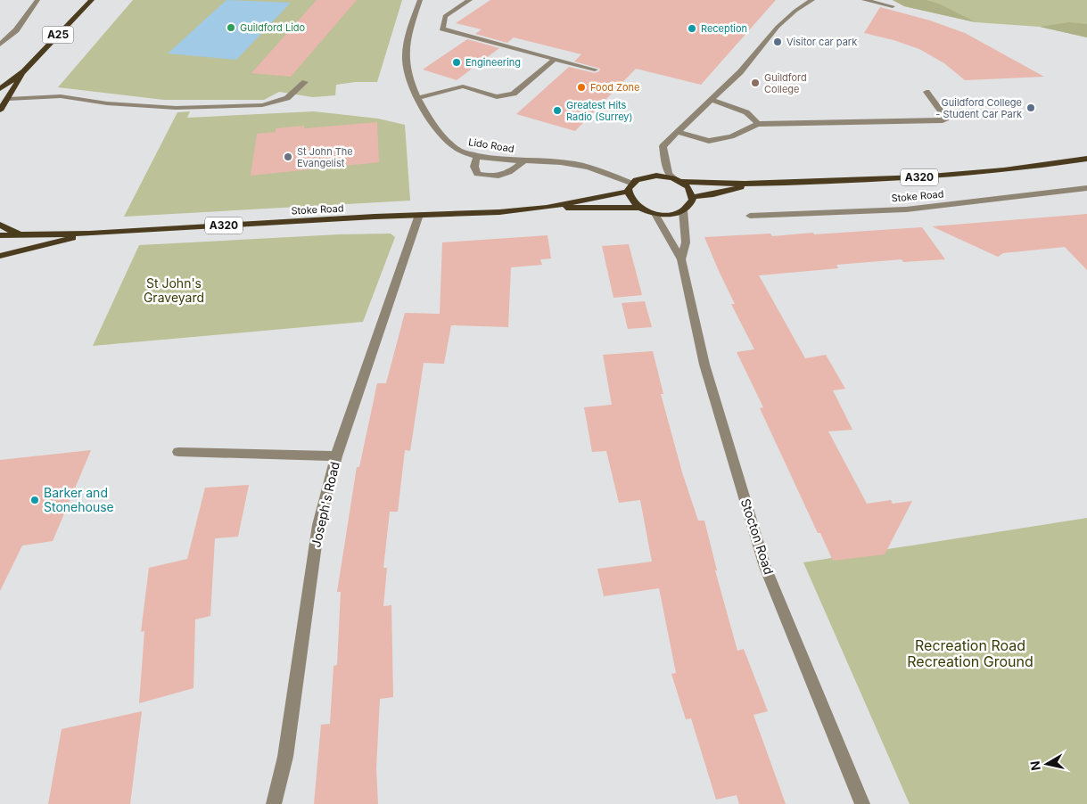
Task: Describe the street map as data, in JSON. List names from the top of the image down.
{
  "streets": {
    "main road": ["A25", "A320", "Stoke Road"],
    "street": ["Lido Road", "Joseph's Road", "Stocton Road"]
  },
  "crossings": [
    ["Lido Road", "Stoke Road"],
    ["Lido Road", "Stocton Road"],
    ["A320", "Stoke Road"],
    ["Stoke Road", "Joseph's Road"],
    ["Stoke Road", "Stocton Road"]
  ],
  "parks": ["St John's Graveyard", "Recreation Road Recreation Ground"],
  "places": [
    "Guildford Lido",
    "Reception",
    "Visitor car park",
    "Engineering",
    "Guildford College",
    "Food Zone",
    "Guildford College - Student Car Park",
    "Greatest Hits Radio (Surrey)",
    "St John The Evangelist",
    "Barker and Stonehouse"
  ],
  "north": "left"
}
